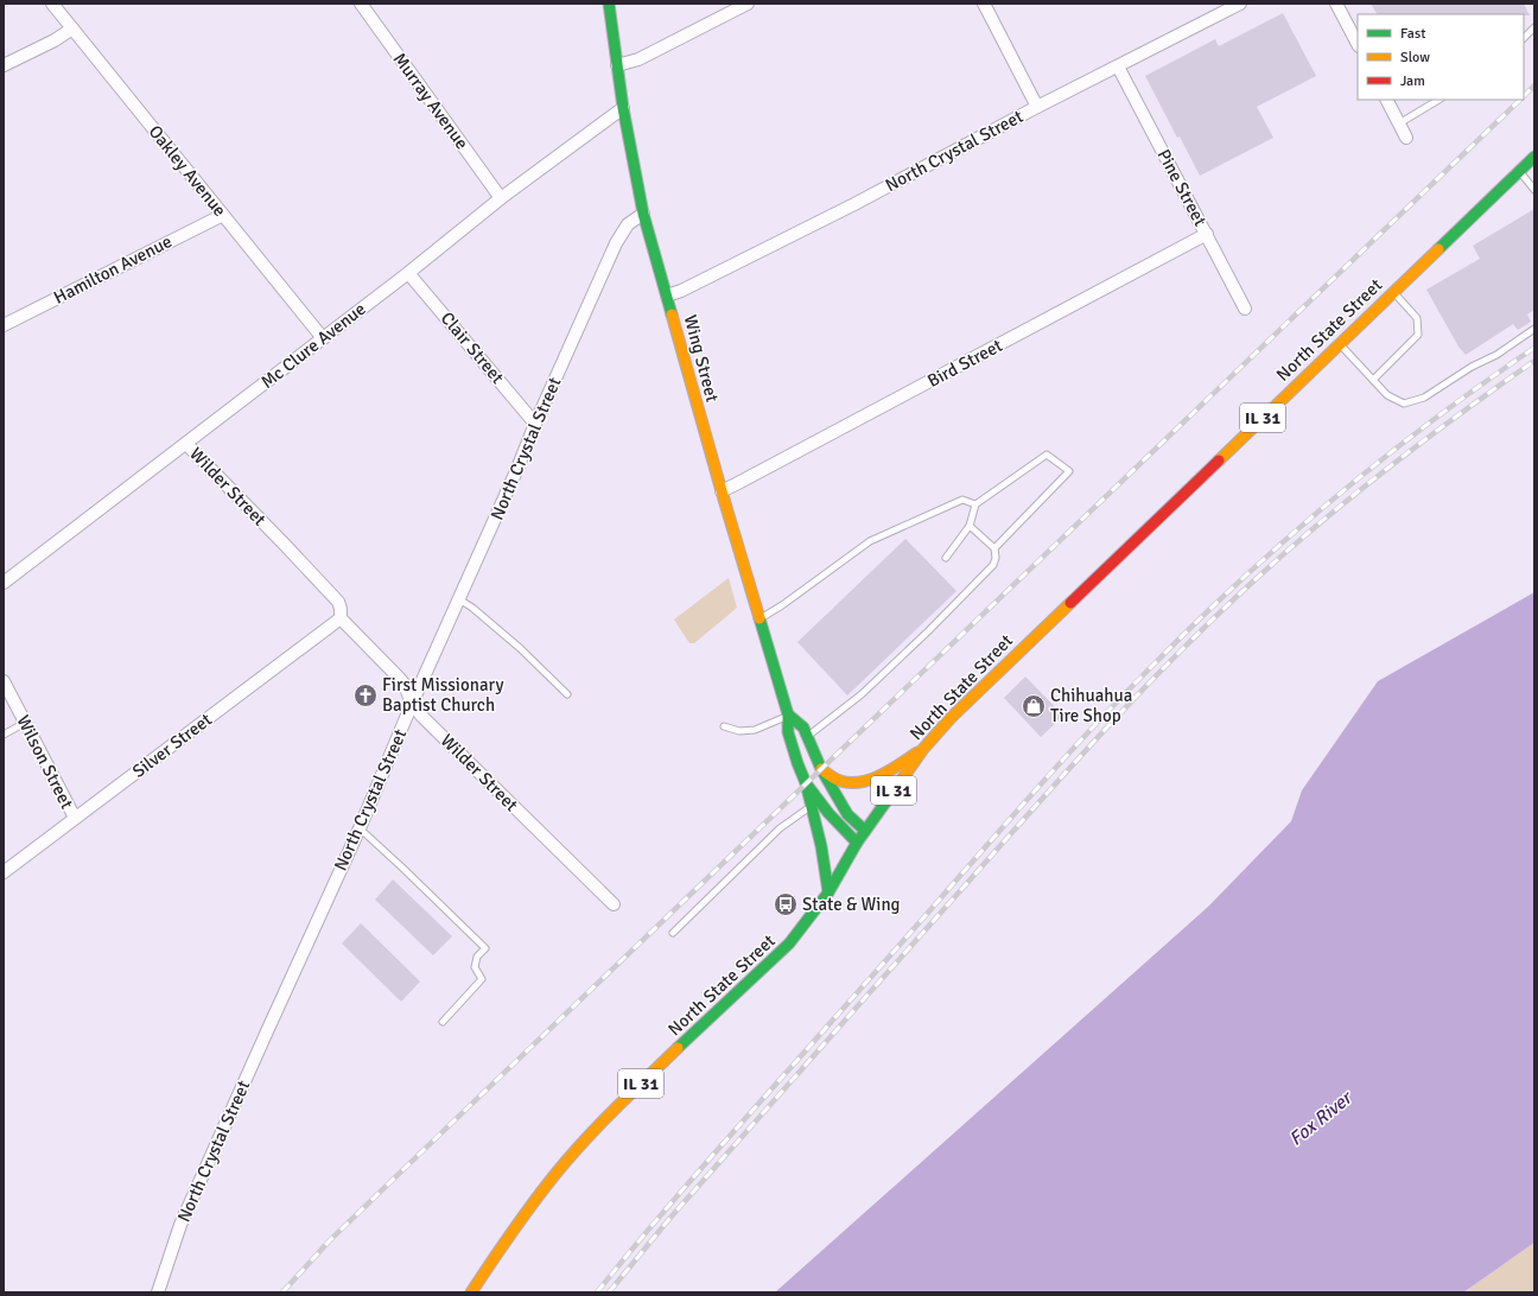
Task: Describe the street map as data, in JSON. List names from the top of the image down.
{
  "streets": {
    "main road": ["North State Street", "Wing Street", "IL 31"],
    "street": [
      "Murray Avenue",
      "North Crystal Street",
      "Oakley Avenue",
      "Pine Street",
      "Hamilton Avenue",
      "Mc Clure Avenue",
      "Clair Street",
      "Bird Street",
      "Wilder Street",
      "Silver Street",
      "Wilson Street"
    ]
  },
  "crossings": [
    ["Murray Avenue", "Mc Clure Avenue"],
    ["North Crystal Street", "Pine Street"],
    ["North Crystal Street", "Clair Street"],
    ["North Crystal Street", "Wing Street"],
    ["North Crystal Street", "Wilder Street"],
    ["Oakley Avenue", "Hamilton Avenue"],
    ["Oakley Avenue", "Mc Clure Avenue"],
    ["Pine Street", "Bird Street"],
    ["North State Street", "Wing Street"],
    ["Mc Clure Avenue", "Clair Street"],
    ["Mc Clure Avenue", "Wing Street"],
    ["Mc Clure Avenue", "Wilder Street"],
    ["Wing Street", "Bird Street"],
    ["Wilder Street", "Silver Street"],
    ["Silver Street", "Wilson Street"]
  ],
  "water": ["Fox River"],
  "places": {
    "church": ["First Missionary Baptist Church"],
    "shop": ["Chihuahua Tire Shop"],
    "bus stop": ["State & Wing"]
  },
  "legend": ["Fast", "Slow", "Jam"]
}
